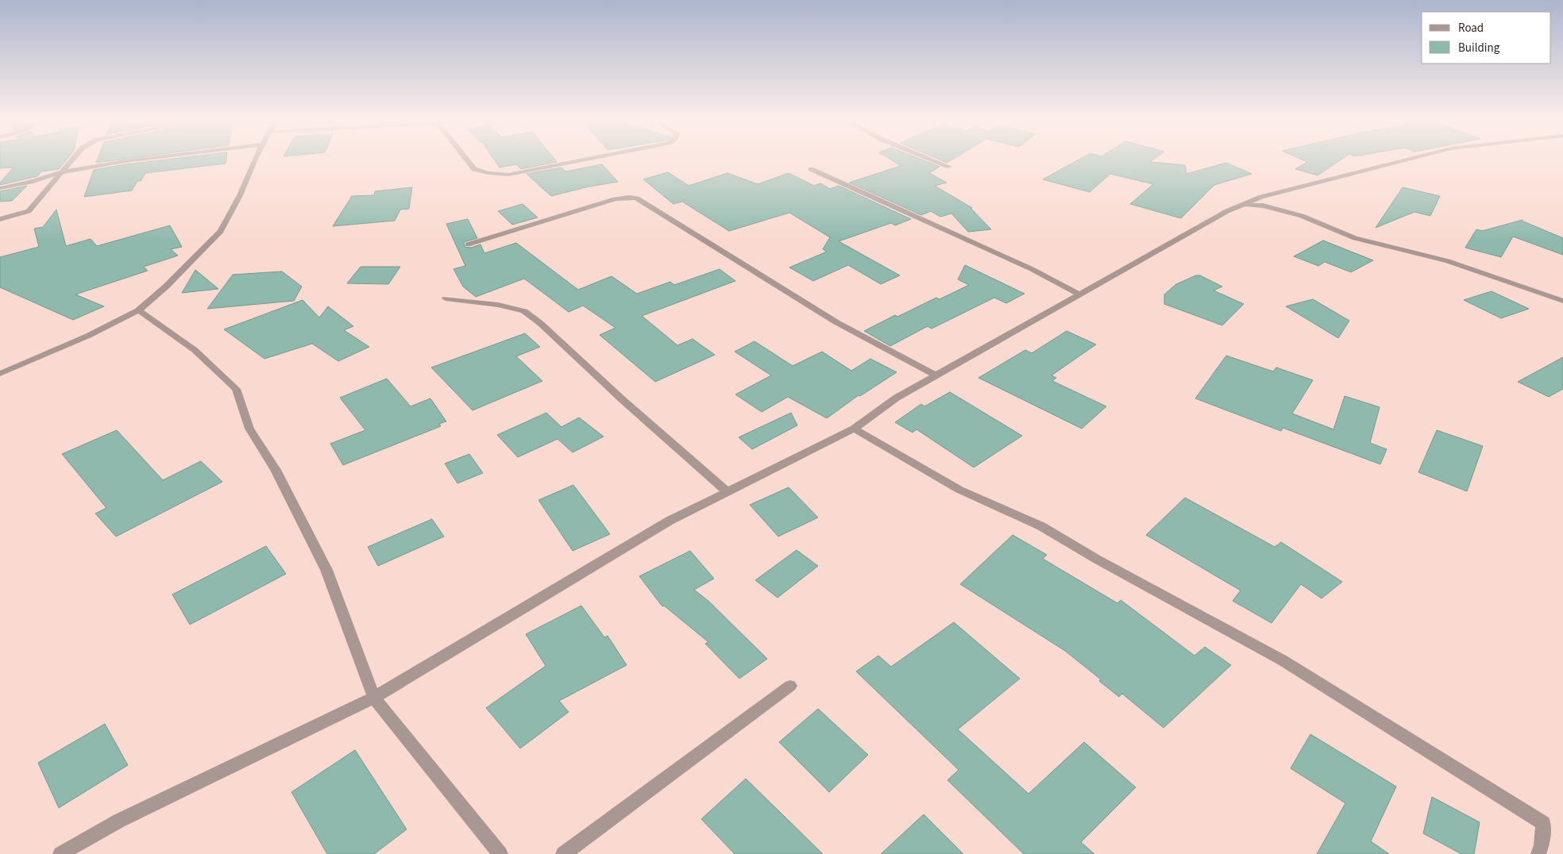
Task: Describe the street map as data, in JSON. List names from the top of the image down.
{
  "legend": ["Road", "Building"]
}
